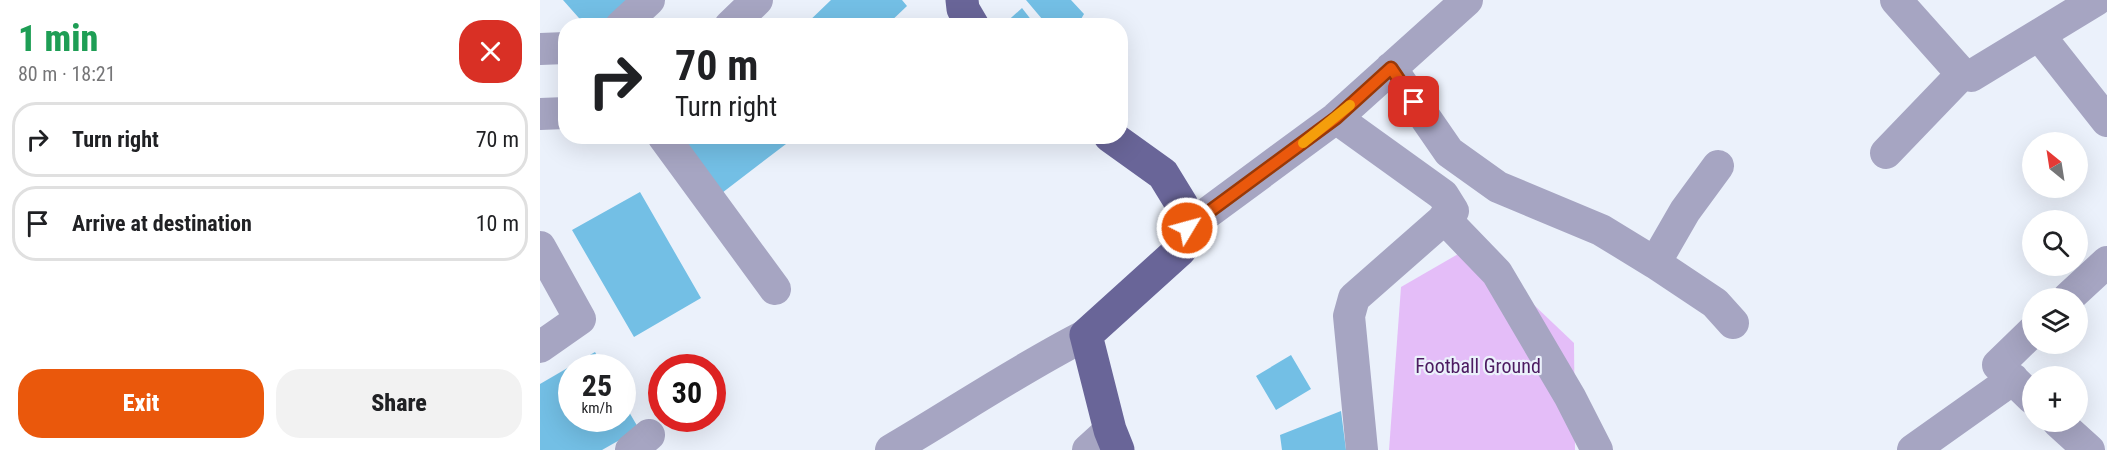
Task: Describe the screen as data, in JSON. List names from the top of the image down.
{
  "parks": ["Football Ground"],
  "north": "top left",
  "page": {
    "heading": ["1 min", "80 m · 18:21"],
    "turn": ["70 m", "Turn right"],
    "list": [
      {
        "name": "Turn right",
        "value": "70 m"
      },
      {
        "name": "Arrive at destination",
        "value": "10 m"
      }
    ],
    "map_buttons": "+",
    "speed": "25 km/h",
    "limit": "30",
    "buttons": ["Exit", "Share"]
  }
}
